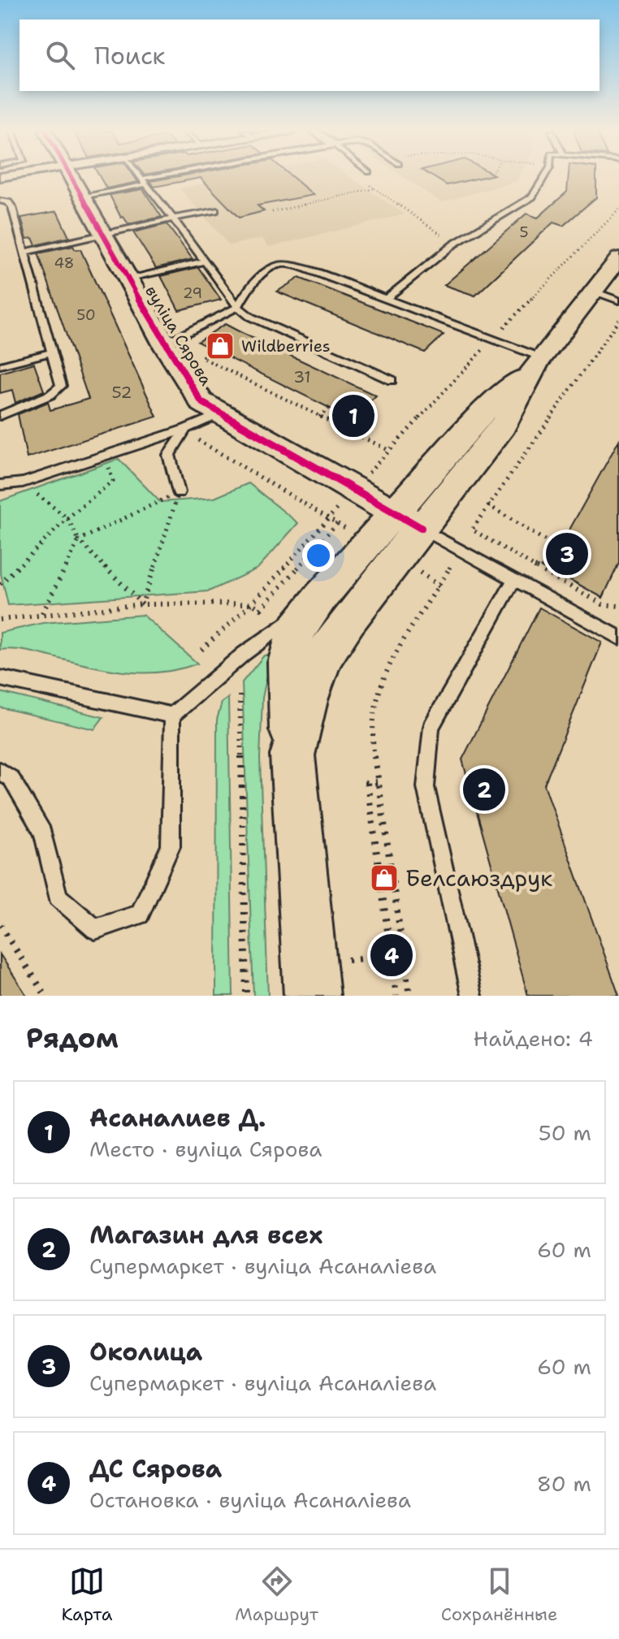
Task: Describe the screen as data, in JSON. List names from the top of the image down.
{
  "streets": {
    "street": ["вуліца Сярова"]
  },
  "places": {
    "shop": ["Wildberries", "Белсаюздрук"]
  },
  "house_numbers": [
    "5",
    "48",
    "29",
    "50",
    "31",
    "52"
  ],
  "page": {
    "search": "Поиск",
    "pins": [
      "1",
      "3",
      "2",
      "4"
    ],
    "heading": ["Рядом", "Найдено: 4"],
    "list": [
      {
        "mark": "1",
        "name": "Асаналиев Д.",
        "note": "Место · вуліца Сярова",
        "value": "50 m"
      },
      {
        "mark": "2",
        "name": "Магазин для всех",
        "note": "Супермаркет · вуліца Асаналіева",
        "value": "60 m"
      },
      {
        "mark": "3",
        "name": "Околица",
        "note": "Супермаркет · вуліца Асаналіева",
        "value": "60 m"
      },
      {
        "mark": "4",
        "name": "ДС Сярова",
        "note": "Остановка · вуліца Асаналіева",
        "value": "80 m"
      }
    ],
    "nav": ["Карта", "Маршрут", "Сохранённые"]
  }
}
